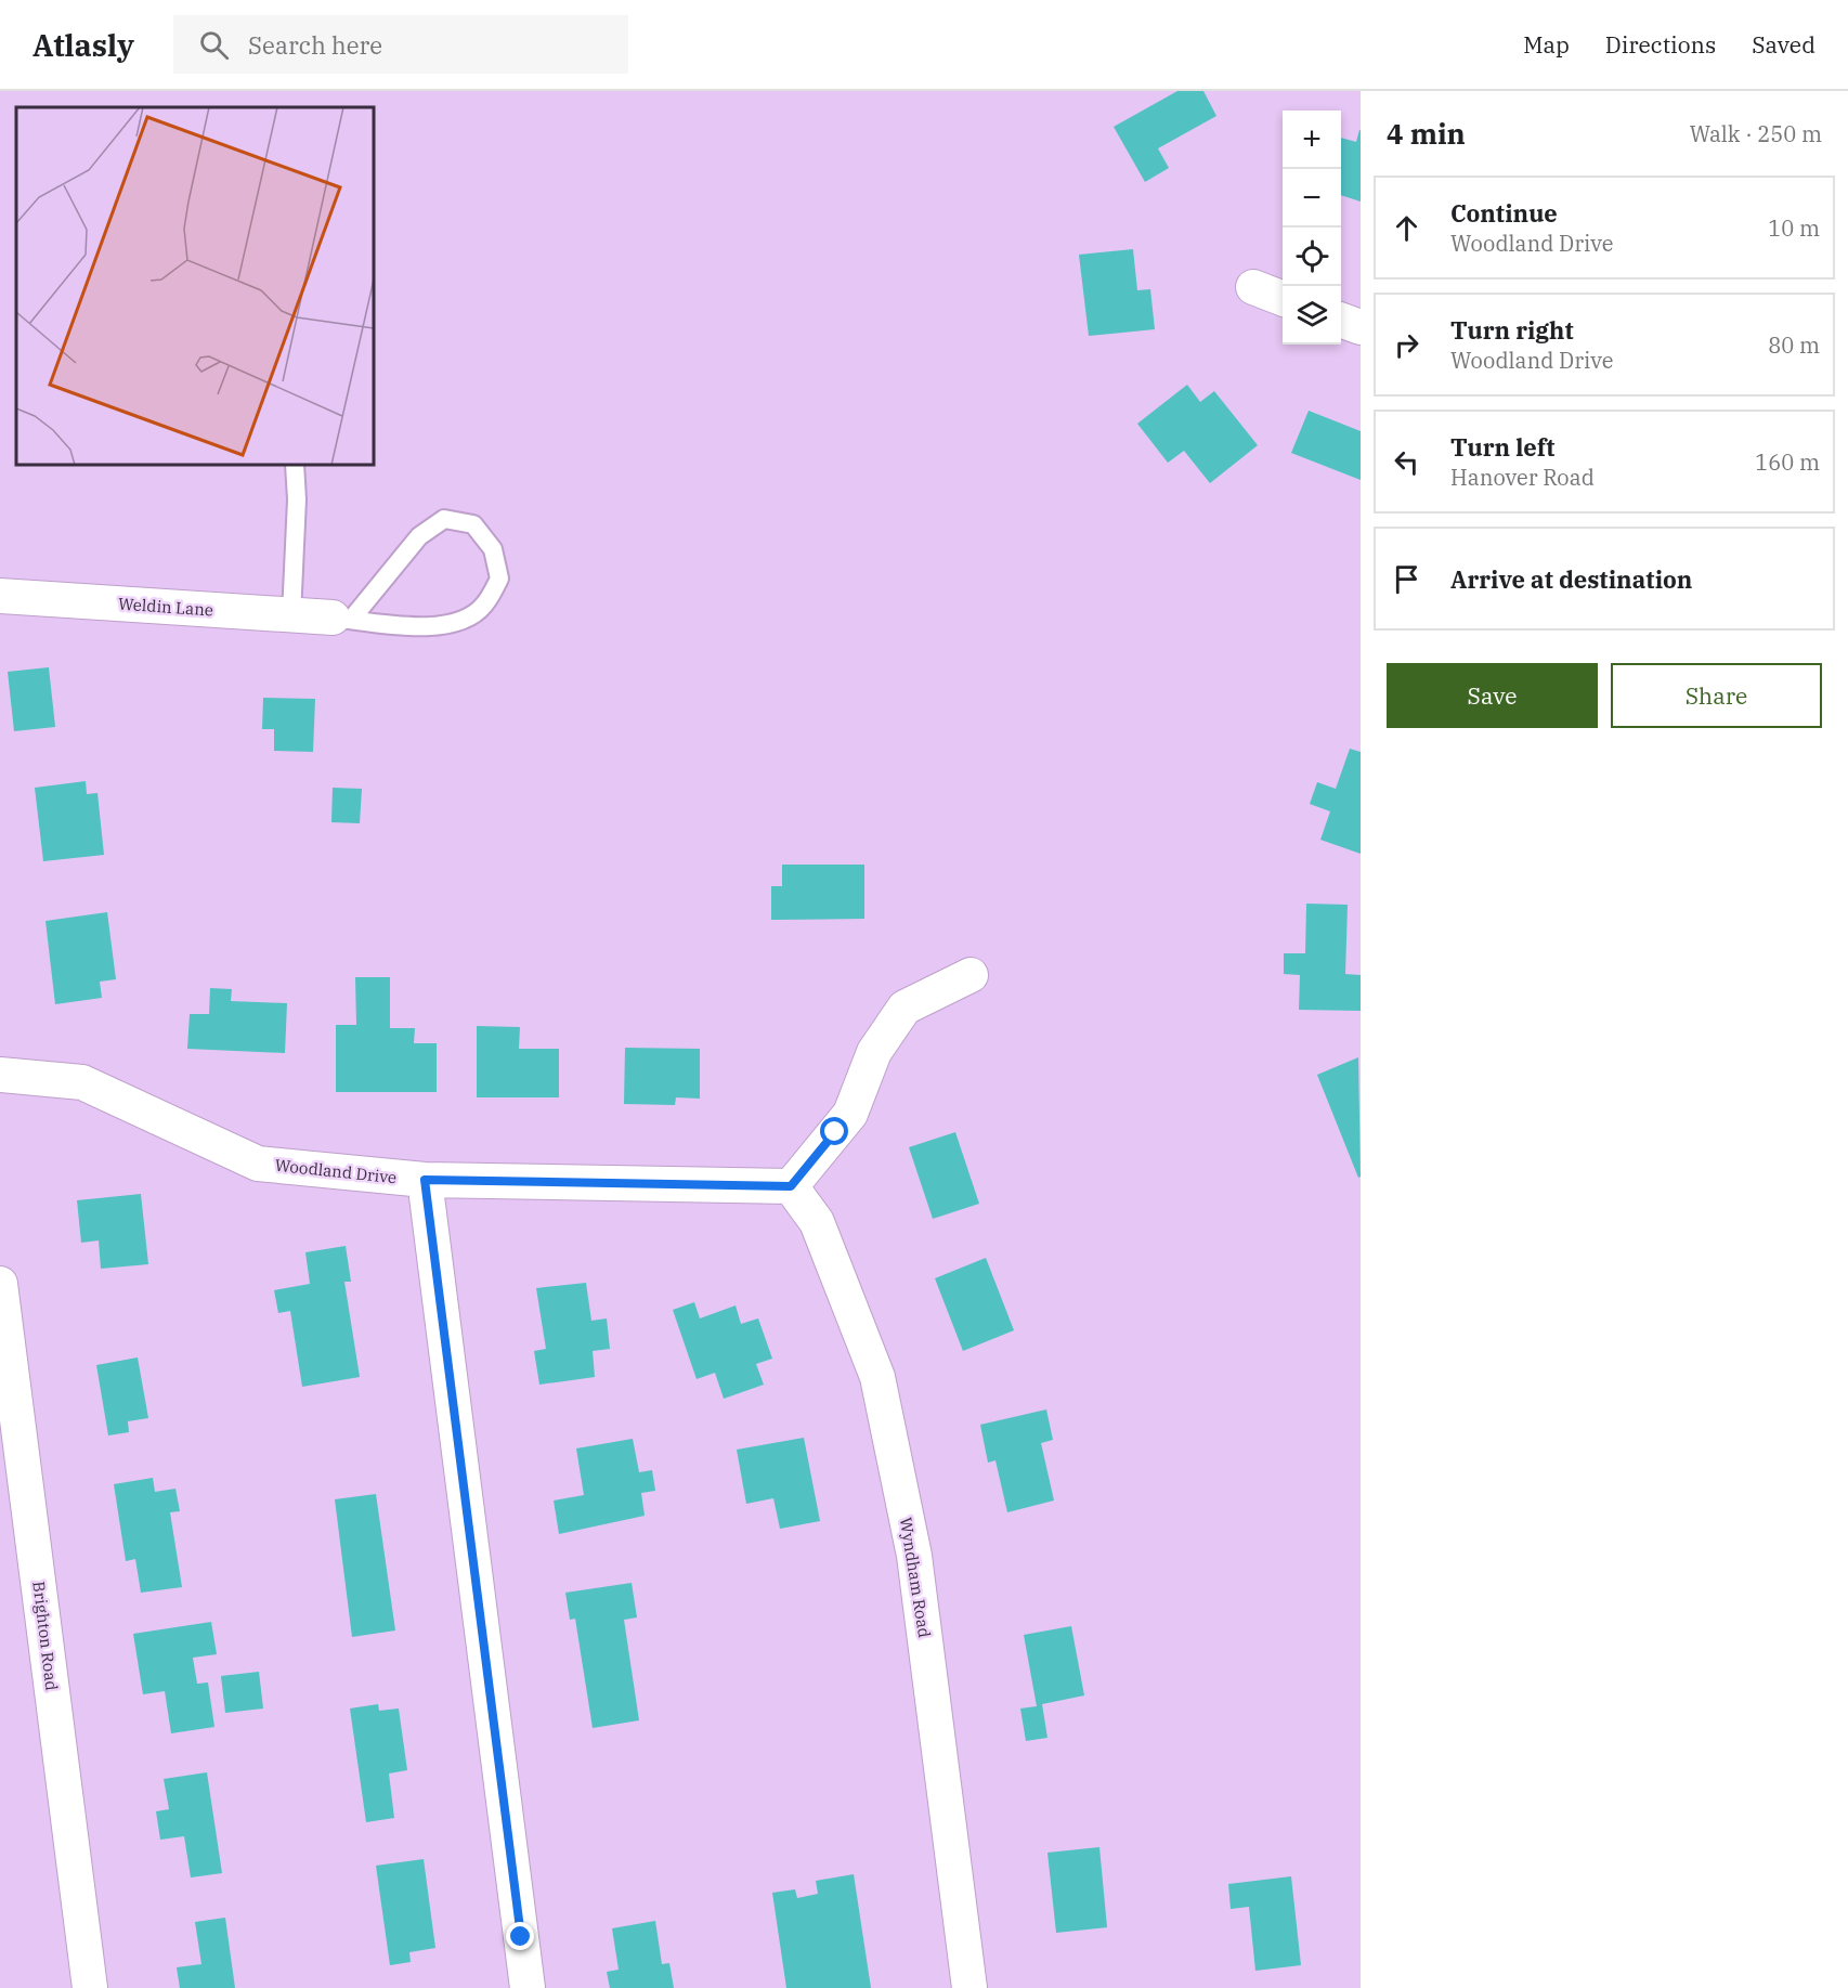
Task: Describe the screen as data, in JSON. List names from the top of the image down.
{
  "streets": {
    "street": [
      "Weldin Lane",
      "Woodland Drive",
      "Wyndham Road",
      "Brighton Road"
    ]
  },
  "crossings": [
    ["Woodland Drive", "Wyndham Road"]
  ],
  "page": {
    "header": "Atlasly",
    "search": "Search here",
    "nav": ["Map", "Directions", "Saved"],
    "heading": ["4 min", "Walk · 250 m"],
    "map_buttons": ["+", "−"],
    "list": [
      ["Continue", "Woodland Drive", "10 m"],
      ["Turn right", "Woodland Drive", "80 m"],
      ["Turn left", "Hanover Road", "160 m"],
      "Arrive at destination"
    ],
    "buttons": ["Save", "Share"]
  }
}
